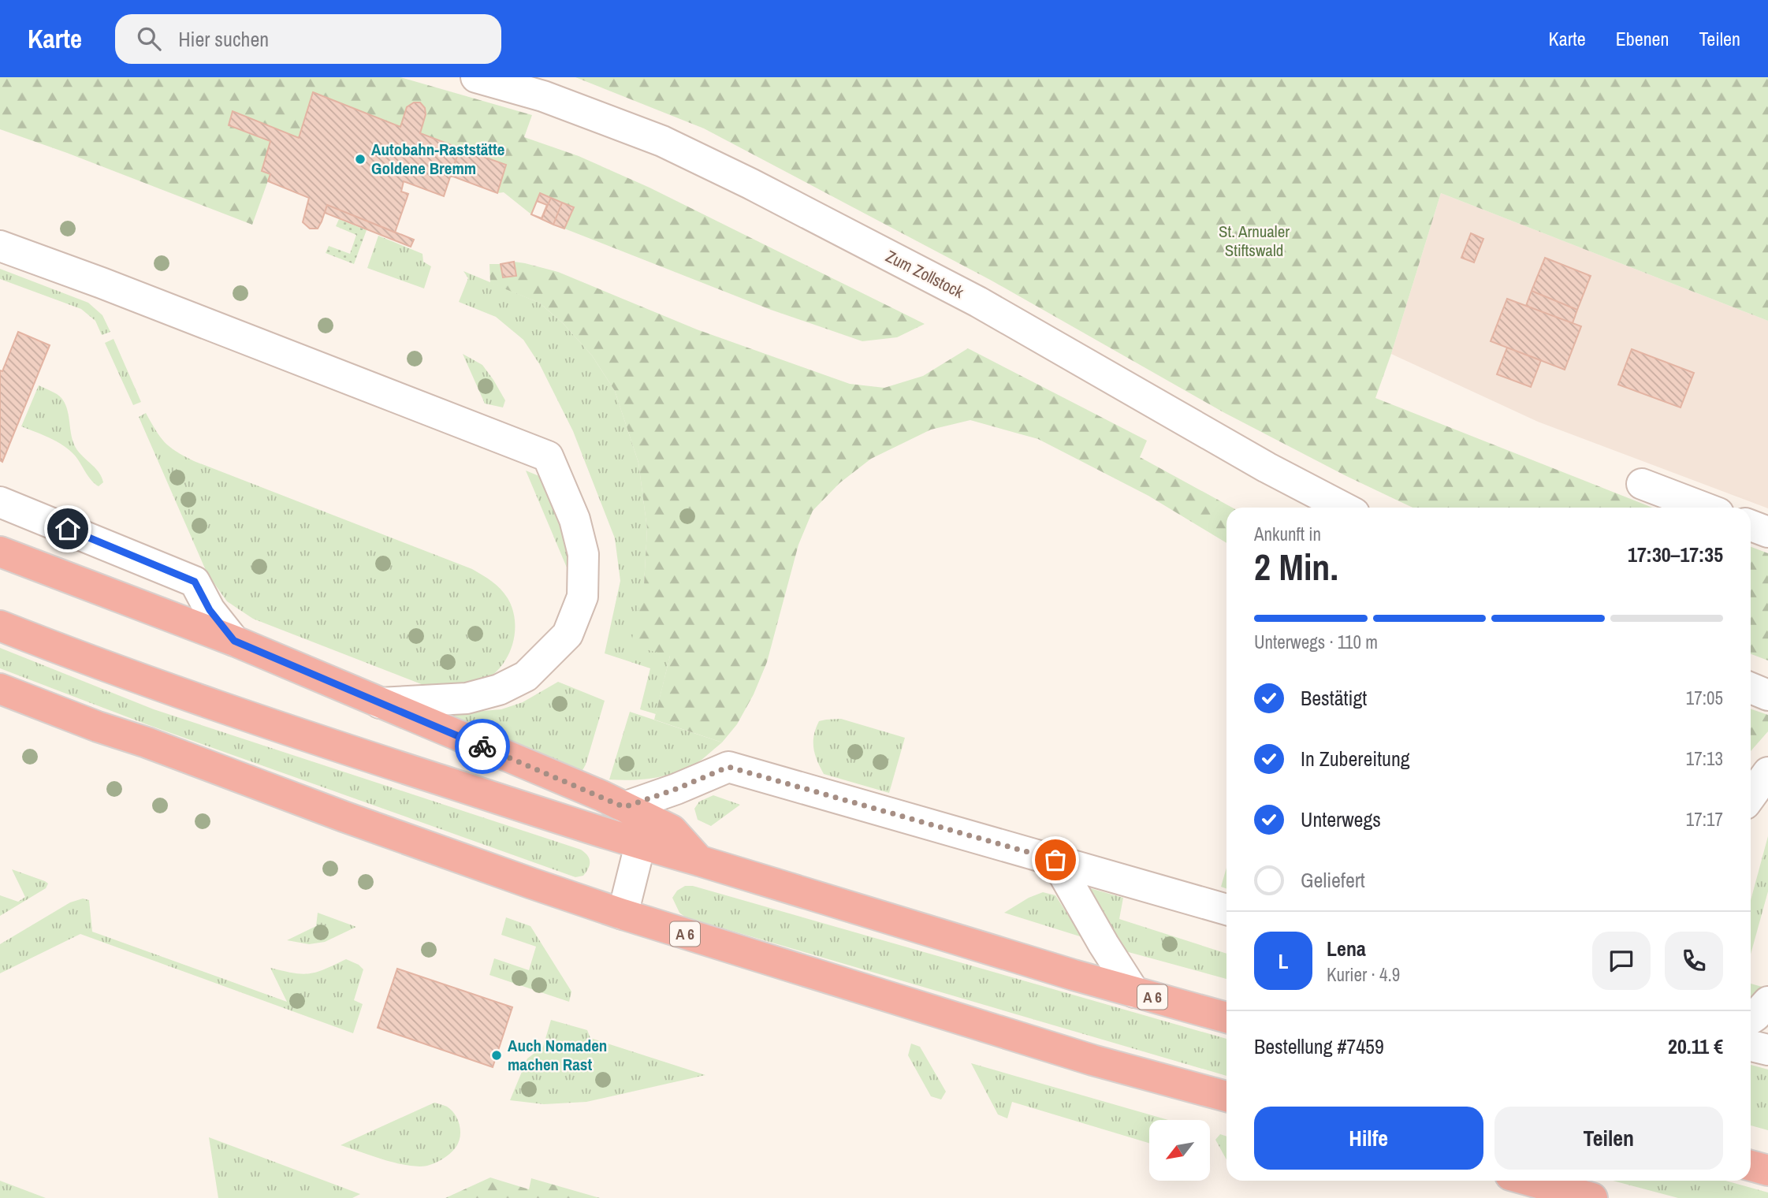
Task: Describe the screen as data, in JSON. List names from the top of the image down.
{
  "streets": {
    "highway": ["A 6"],
    "street": ["Zum Zollstock"]
  },
  "parks": ["St. Arnualer Stiftswald"],
  "places": ["Autobahn-Raststätte Goldene Bremm", "Auch Nomaden machen Rast"],
  "north": "bottom left",
  "page": {
    "header": "Karte",
    "search": "Hier suchen",
    "nav": ["Karte", "Ebenen", "Teilen"],
    "heading": ["2 Min.", "Ankunft in", "17:30–17:35"],
    "panel": [
      "Lena",
      "Kurier · 4.9",
      "Bestellung #7459",
      "20.11 €"
    ],
    "bar": "Unterwegs · 110 m",
    "list": [
      ["Bestätigt", "17:05"],
      ["In Zubereitung", "17:13"],
      ["Unterwegs", "17:17"],
      "Geliefert"
    ],
    "round": "L",
    "buttons": ["Hilfe", "Teilen"]
  }
}
